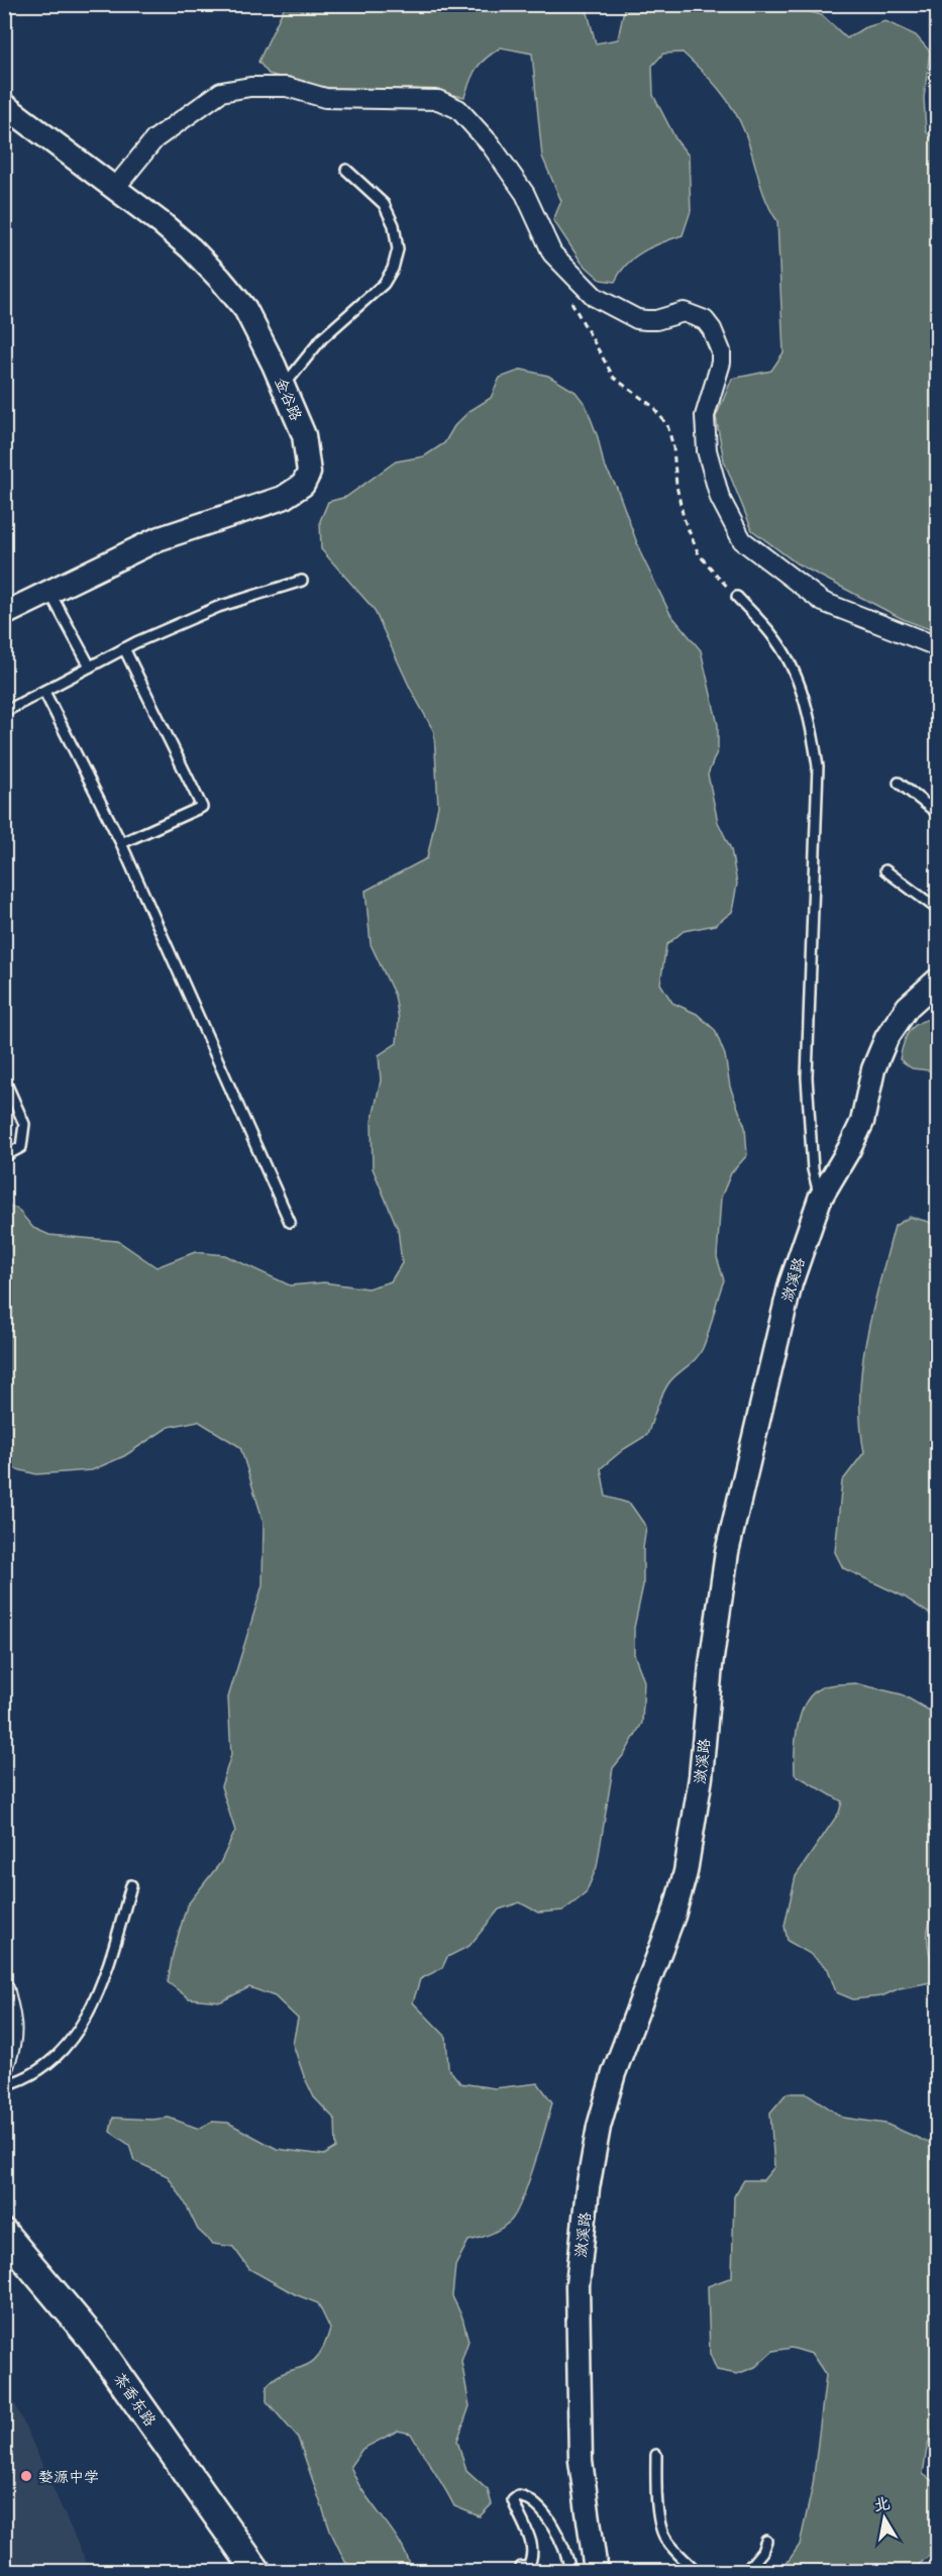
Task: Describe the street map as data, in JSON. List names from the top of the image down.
{
  "streets": {
    "main road": ["茶香东路"],
    "street": ["金谷路", "潋溪路"]
  },
  "places": ["婺源中学"],
  "north": "top"
}
